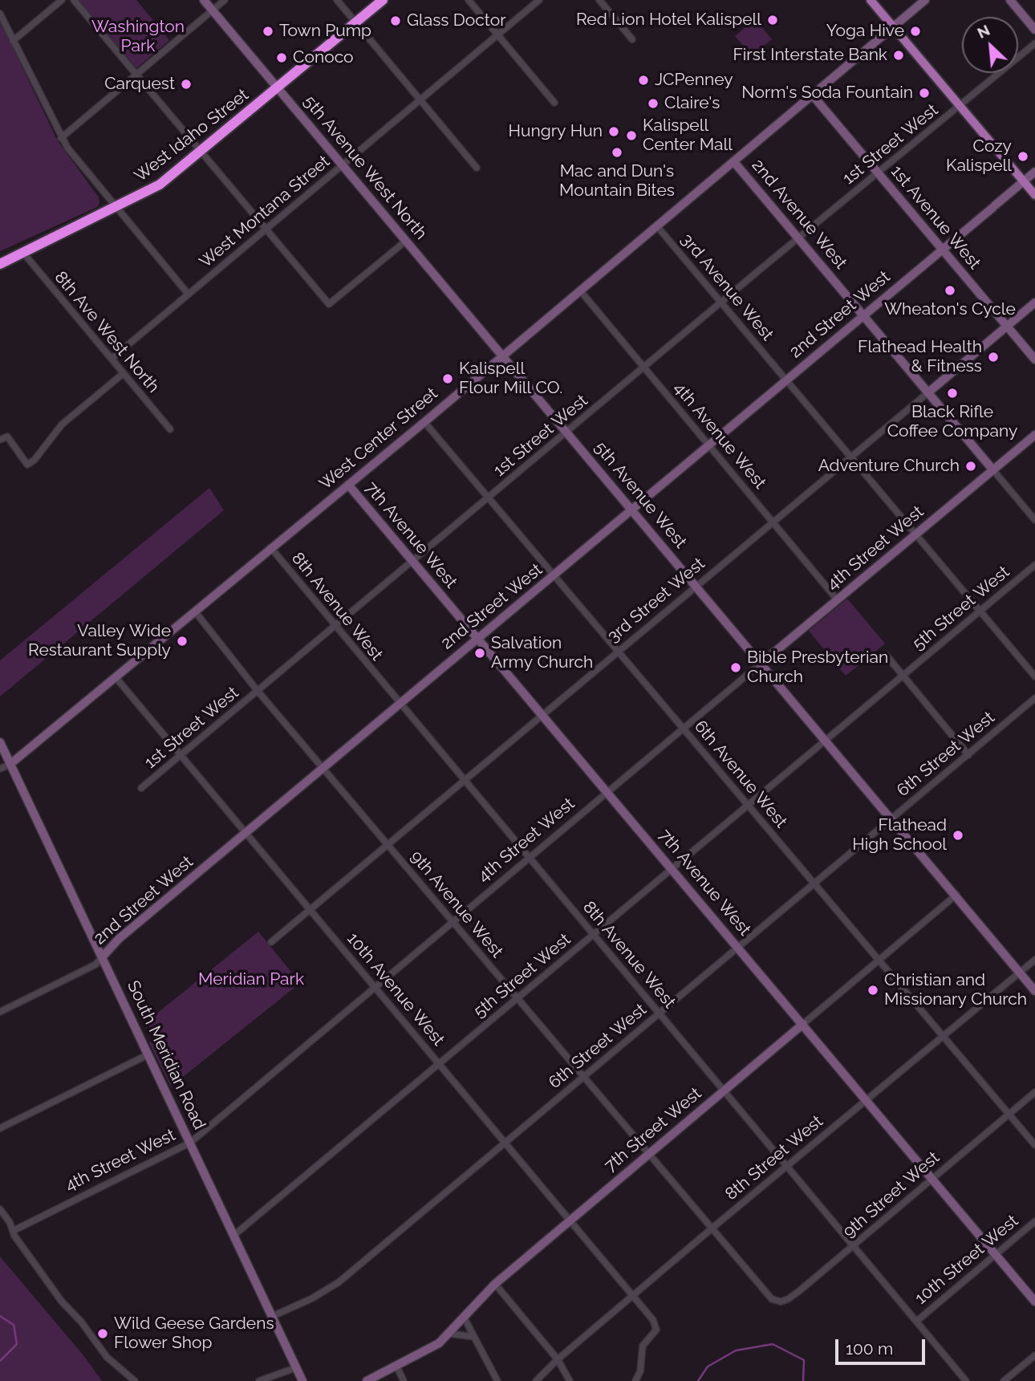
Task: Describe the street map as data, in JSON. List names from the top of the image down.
{
  "streets": {
    "highway": ["West Idaho Street"],
    "street": [
      "1st Street West",
      "5th Avenue West North",
      "West Montana Street",
      "2nd Avenue West",
      "1st Avenue West",
      "3rd Avenue West",
      "2nd Street West",
      "8th Ave West North",
      "4th Avenue West",
      "West Center Street",
      "5th Avenue West",
      "7th Avenue West",
      "4th Street West",
      "3rd Street West",
      "8th Avenue West",
      "5th Street West",
      "6th Street West",
      "6th Avenue West",
      "9th Avenue West",
      "10th Avenue West",
      "South Meridian Road",
      "7th Street West",
      "8th Street West",
      "9th Street West",
      "10th Street West"
    ]
  },
  "crossings": [
    ["West Idaho Street", "5th Avenue West North"],
    ["West Idaho Street", "8th Ave West North"],
    ["1st Street West", "2nd Avenue West"],
    ["1st Street West", "1st Avenue West"],
    ["1st Street West", "3rd Avenue West"],
    ["1st Street West", "4th Avenue West"],
    ["1st Street West", "5th Avenue West"],
    ["1st Street West", "7th Avenue West"],
    ["1st Street West", "8th Avenue West"],
    ["1st Street West", "6th Avenue West"],
    ["1st Street West", "9th Avenue West"],
    ["1st Street West", "10th Avenue West"],
    ["5th Avenue West North", "West Montana Street"],
    ["5th Avenue West North", "West Center Street"],
    ["5th Avenue West North", "5th Avenue West"],
    ["West Montana Street", "8th Ave West North"],
    ["2nd Avenue West", "2nd Street West"],
    ["2nd Avenue West", "West Center Street"],
    ["2nd Avenue West", "4th Street West"],
    ["2nd Avenue West", "3rd Street West"],
    ["1st Avenue West", "2nd Street West"],
    ["1st Avenue West", "West Center Street"],
    ["1st Avenue West", "3rd Street West"],
    ["3rd Avenue West", "2nd Street West"],
    ["3rd Avenue West", "West Center Street"],
    ["3rd Avenue West", "4th Street West"],
    ["3rd Avenue West", "3rd Street West"],
    ["3rd Avenue West", "5th Street West"],
    ["2nd Street West", "4th Avenue West"],
    ["2nd Street West", "5th Avenue West"],
    ["2nd Street West", "7th Avenue West"],
    ["2nd Street West", "8th Avenue West"],
    ["2nd Street West", "6th Avenue West"],
    ["2nd Street West", "9th Avenue West"],
    ["2nd Street West", "10th Avenue West"],
    ["2nd Street West", "South Meridian Road"],
    ["4th Avenue West", "West Center Street"],
    ["4th Avenue West", "4th Street West"],
    ["4th Avenue West", "3rd Street West"],
    ["West Center Street", "5th Avenue West"],
    ["West Center Street", "7th Avenue West"],
    ["West Center Street", "8th Avenue West"],
    ["West Center Street", "6th Avenue West"],
    ["West Center Street", "9th Avenue West"],
    ["West Center Street", "10th Avenue West"],
    ["West Center Street", "South Meridian Road"],
    ["5th Avenue West", "4th Street West"],
    ["5th Avenue West", "3rd Street West"],
    ["5th Avenue West", "5th Street West"],
    ["5th Avenue West", "6th Street West"],
    ["5th Avenue West", "7th Street West"],
    ["5th Avenue West", "8th Street West"],
    ["7th Avenue West", "4th Street West"],
    ["7th Avenue West", "3rd Street West"],
    ["7th Avenue West", "5th Street West"],
    ["7th Avenue West", "6th Street West"],
    ["7th Avenue West", "7th Street West"],
    ["7th Avenue West", "8th Street West"],
    ["7th Avenue West", "9th Street West"],
    ["7th Avenue West", "10th Street West"],
    ["4th Street West", "8th Avenue West"],
    ["4th Street West", "6th Avenue West"],
    ["4th Street West", "9th Avenue West"],
    ["4th Street West", "10th Avenue West"],
    ["4th Street West", "South Meridian Road"],
    ["3rd Street West", "8th Avenue West"],
    ["3rd Street West", "6th Avenue West"],
    ["3rd Street West", "9th Avenue West"],
    ["3rd Street West", "10th Avenue West"],
    ["8th Avenue West", "5th Street West"],
    ["8th Avenue West", "6th Street West"],
    ["8th Avenue West", "7th Street West"],
    ["8th Avenue West", "8th Street West"],
    ["8th Avenue West", "9th Street West"],
    ["8th Avenue West", "10th Street West"],
    ["5th Street West", "6th Avenue West"],
    ["5th Street West", "9th Avenue West"],
    ["5th Street West", "10th Avenue West"],
    ["5th Street West", "South Meridian Road"],
    ["6th Street West", "6th Avenue West"],
    ["6th Street West", "9th Avenue West"],
    ["6th Street West", "10th Avenue West"],
    ["6th Street West", "South Meridian Road"],
    ["6th Avenue West", "7th Street West"],
    ["6th Avenue West", "8th Street West"],
    ["6th Avenue West", "9th Street West"],
    ["9th Avenue West", "7th Street West"],
    ["9th Avenue West", "8th Street West"],
    ["9th Avenue West", "9th Street West"],
    ["10th Avenue West", "7th Street West"],
    ["10th Avenue West", "8th Street West"]
  ],
  "parks": ["Washington Park", "Meridian Park"],
  "places": [
    "Red Lion Hotel Kalispell",
    "Glass Doctor",
    "Town Pump",
    "Yoga Hive",
    "First Interstate Bank",
    "Conoco",
    "JCPenney",
    "Carquest",
    "Norm's Soda Fountain",
    "Claire's",
    "Hungry Hun",
    "Kalispell Center Mall",
    "Mac and Dun's Mountain Bites",
    "Cozy Kalispell",
    "Wheaton's Cycle",
    "Flathead Health & Fitness",
    "Kalispell Flour Mill CO.",
    "Black Rifle Coffee Company",
    "Adventure Church",
    "Valley Wide Restaurant Supply",
    "Salvation Army Church",
    "Bible Presbyterian Church",
    "Flathead High School",
    "Christian and Missionary Church",
    "Wild Geese Gardens Flower Shop"
  ],
  "scale_bar": "100 m",
  "north": "top left"
}
